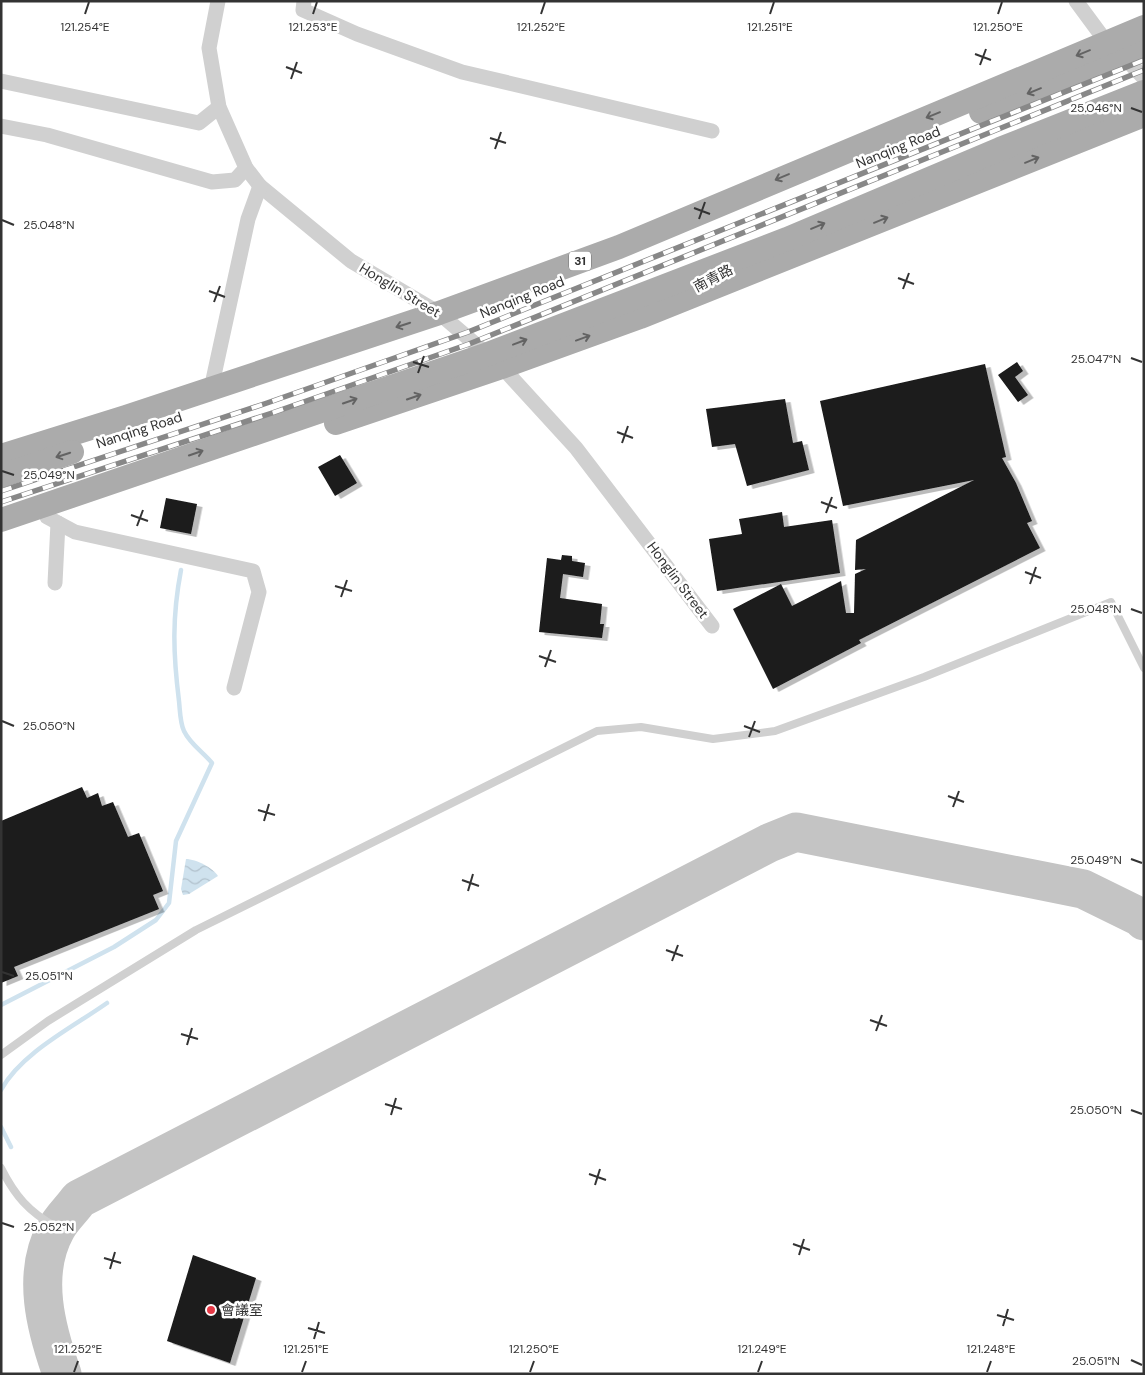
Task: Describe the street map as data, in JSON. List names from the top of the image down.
{
  "streets": {
    "main road": ["Nanqing Road", "31", "南青路"],
    "street": ["Honglin Street"]
  },
  "crossings": [
    ["Nanqing Road", "31"],
    ["Nanqing Road", "Honglin Street"],
    ["31", "Honglin Street"]
  ],
  "places": ["會議室"],
  "coordinates": [
    "121.254°E",
    "121.253°E",
    "121.252°E",
    "121.251°E",
    "121.250°E",
    "25.046°N",
    "25.048°N",
    "25.047°N",
    "25.049°N",
    "25.050°N",
    "25.051°N",
    "25.052°N",
    "121.249°E",
    "121.248°E"
  ]
}
